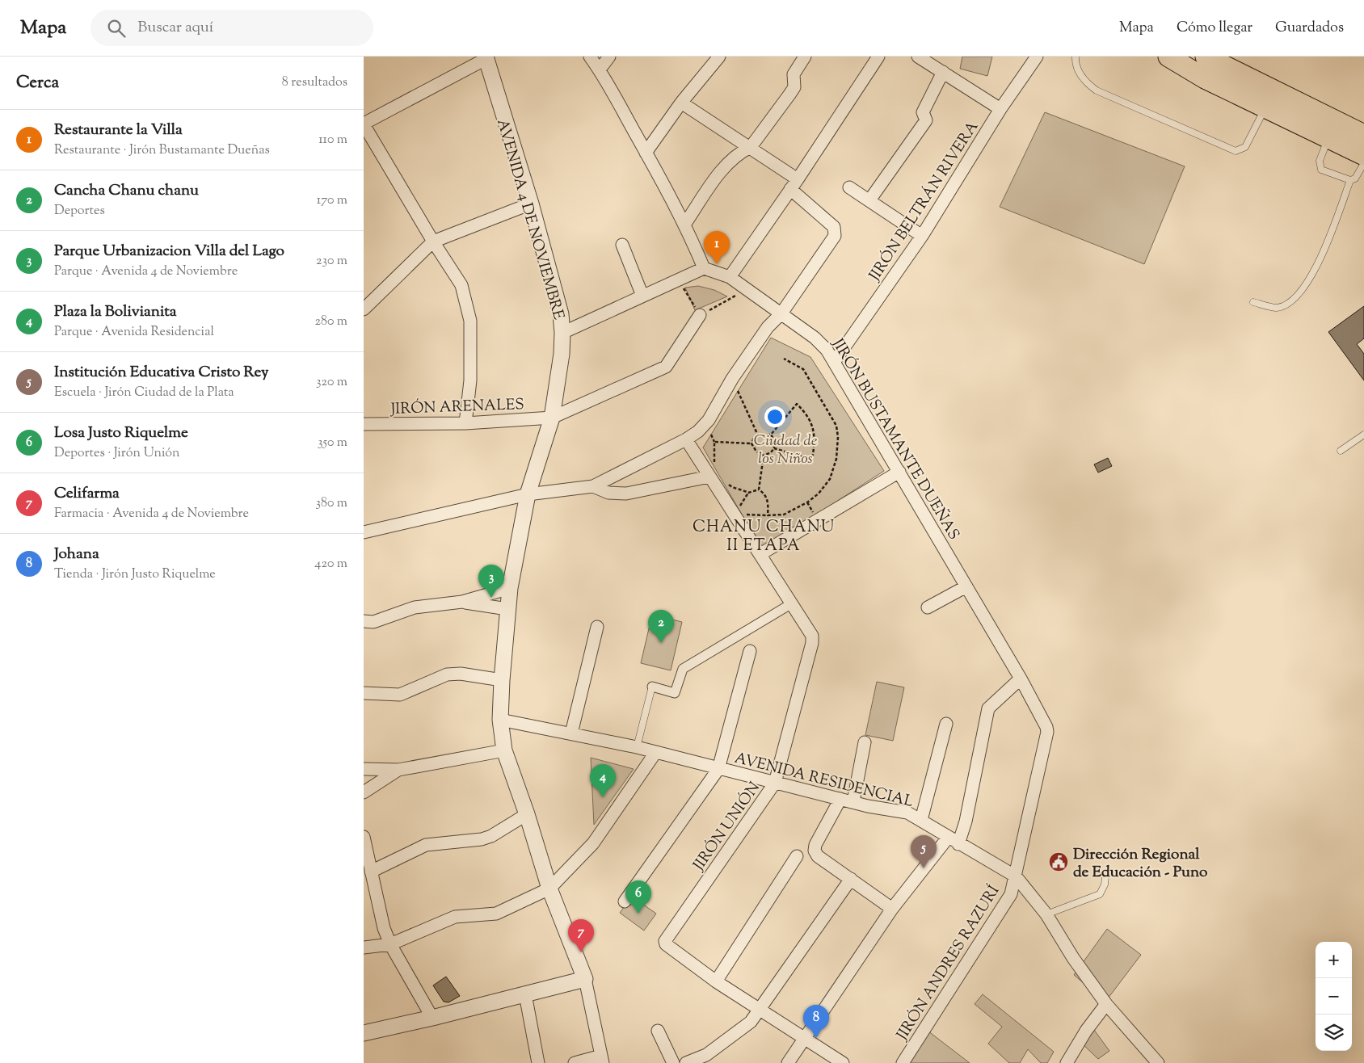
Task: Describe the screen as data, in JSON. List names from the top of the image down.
{
  "streets": {
    "street": [
      "JIRÓN BELTRÁN RIVERA",
      "AVENIDA 4 DE NOVIEMBRE",
      "JIRÓN ARENALES",
      "JIRÓN BUSTAMANTE DUEÑAS",
      "AVENIDA RESIDENCIAL",
      "JIRÓN UNIÓN",
      "JIRÓN ANDRES RAZURÍ"
    ]
  },
  "crossings": [
    ["JIRÓN BELTRÁN RIVERA", "JIRÓN BUSTAMANTE DUEÑAS"],
    ["AVENIDA 4 DE NOVIEMBRE", "JIRÓN ARENALES"],
    ["AVENIDA 4 DE NOVIEMBRE", "AVENIDA RESIDENCIAL"],
    ["JIRÓN BUSTAMANTE DUEÑAS", "AVENIDA RESIDENCIAL"],
    ["JIRÓN BUSTAMANTE DUEÑAS", "JIRÓN ANDRES RAZURÍ"],
    ["AVENIDA RESIDENCIAL", "JIRÓN UNIÓN"],
    ["AVENIDA RESIDENCIAL", "JIRÓN ANDRES RAZURÍ"]
  ],
  "districts": ["CHANU CHANU II ETAPA"],
  "parks": ["Ciudad de los Niños"],
  "places": {
    "public building": ["Dirección Regional de Educación - Puno"]
  },
  "page": {
    "header": "Mapa",
    "search": "Buscar aquí",
    "nav": ["Mapa", "Cómo llegar", "Guardados"],
    "heading": ["Cerca", "8 resultados"],
    "list": [
      {
        "mark": "1",
        "name": "Restaurante la Villa",
        "note": "Restaurante · Jirón Bustamante Dueñas",
        "value": "110 m"
      },
      {
        "mark": "2",
        "name": "Cancha Chanu chanu",
        "note": "Deportes",
        "value": "170 m"
      },
      {
        "mark": "3",
        "name": "Parque Urbanizacion Villa del Lago",
        "note": "Parque · Avenida 4 de Noviembre",
        "value": "230 m"
      },
      {
        "mark": "4",
        "name": "Plaza la Bolivianita",
        "note": "Parque · Avenida Residencial",
        "value": "280 m"
      },
      {
        "mark": "5",
        "name": "Institución Educativa Cristo Rey",
        "note": "Escuela · Jirón Ciudad de la Plata",
        "value": "320 m"
      },
      {
        "mark": "6",
        "name": "Losa Justo Riquelme",
        "note": "Deportes · Jirón Unión",
        "value": "350 m"
      },
      {
        "mark": "7",
        "name": "Celifarma",
        "note": "Farmacia · Avenida 4 de Noviembre",
        "value": "380 m"
      },
      {
        "mark": "8",
        "name": "Johana",
        "note": "Tienda · Jirón Justo Riquelme",
        "value": "420 m"
      }
    ],
    "pins": [
      "1",
      "3",
      "2",
      "4",
      "5",
      "6",
      "7",
      "8"
    ],
    "map_buttons": ["+", "−"]
  }
}
